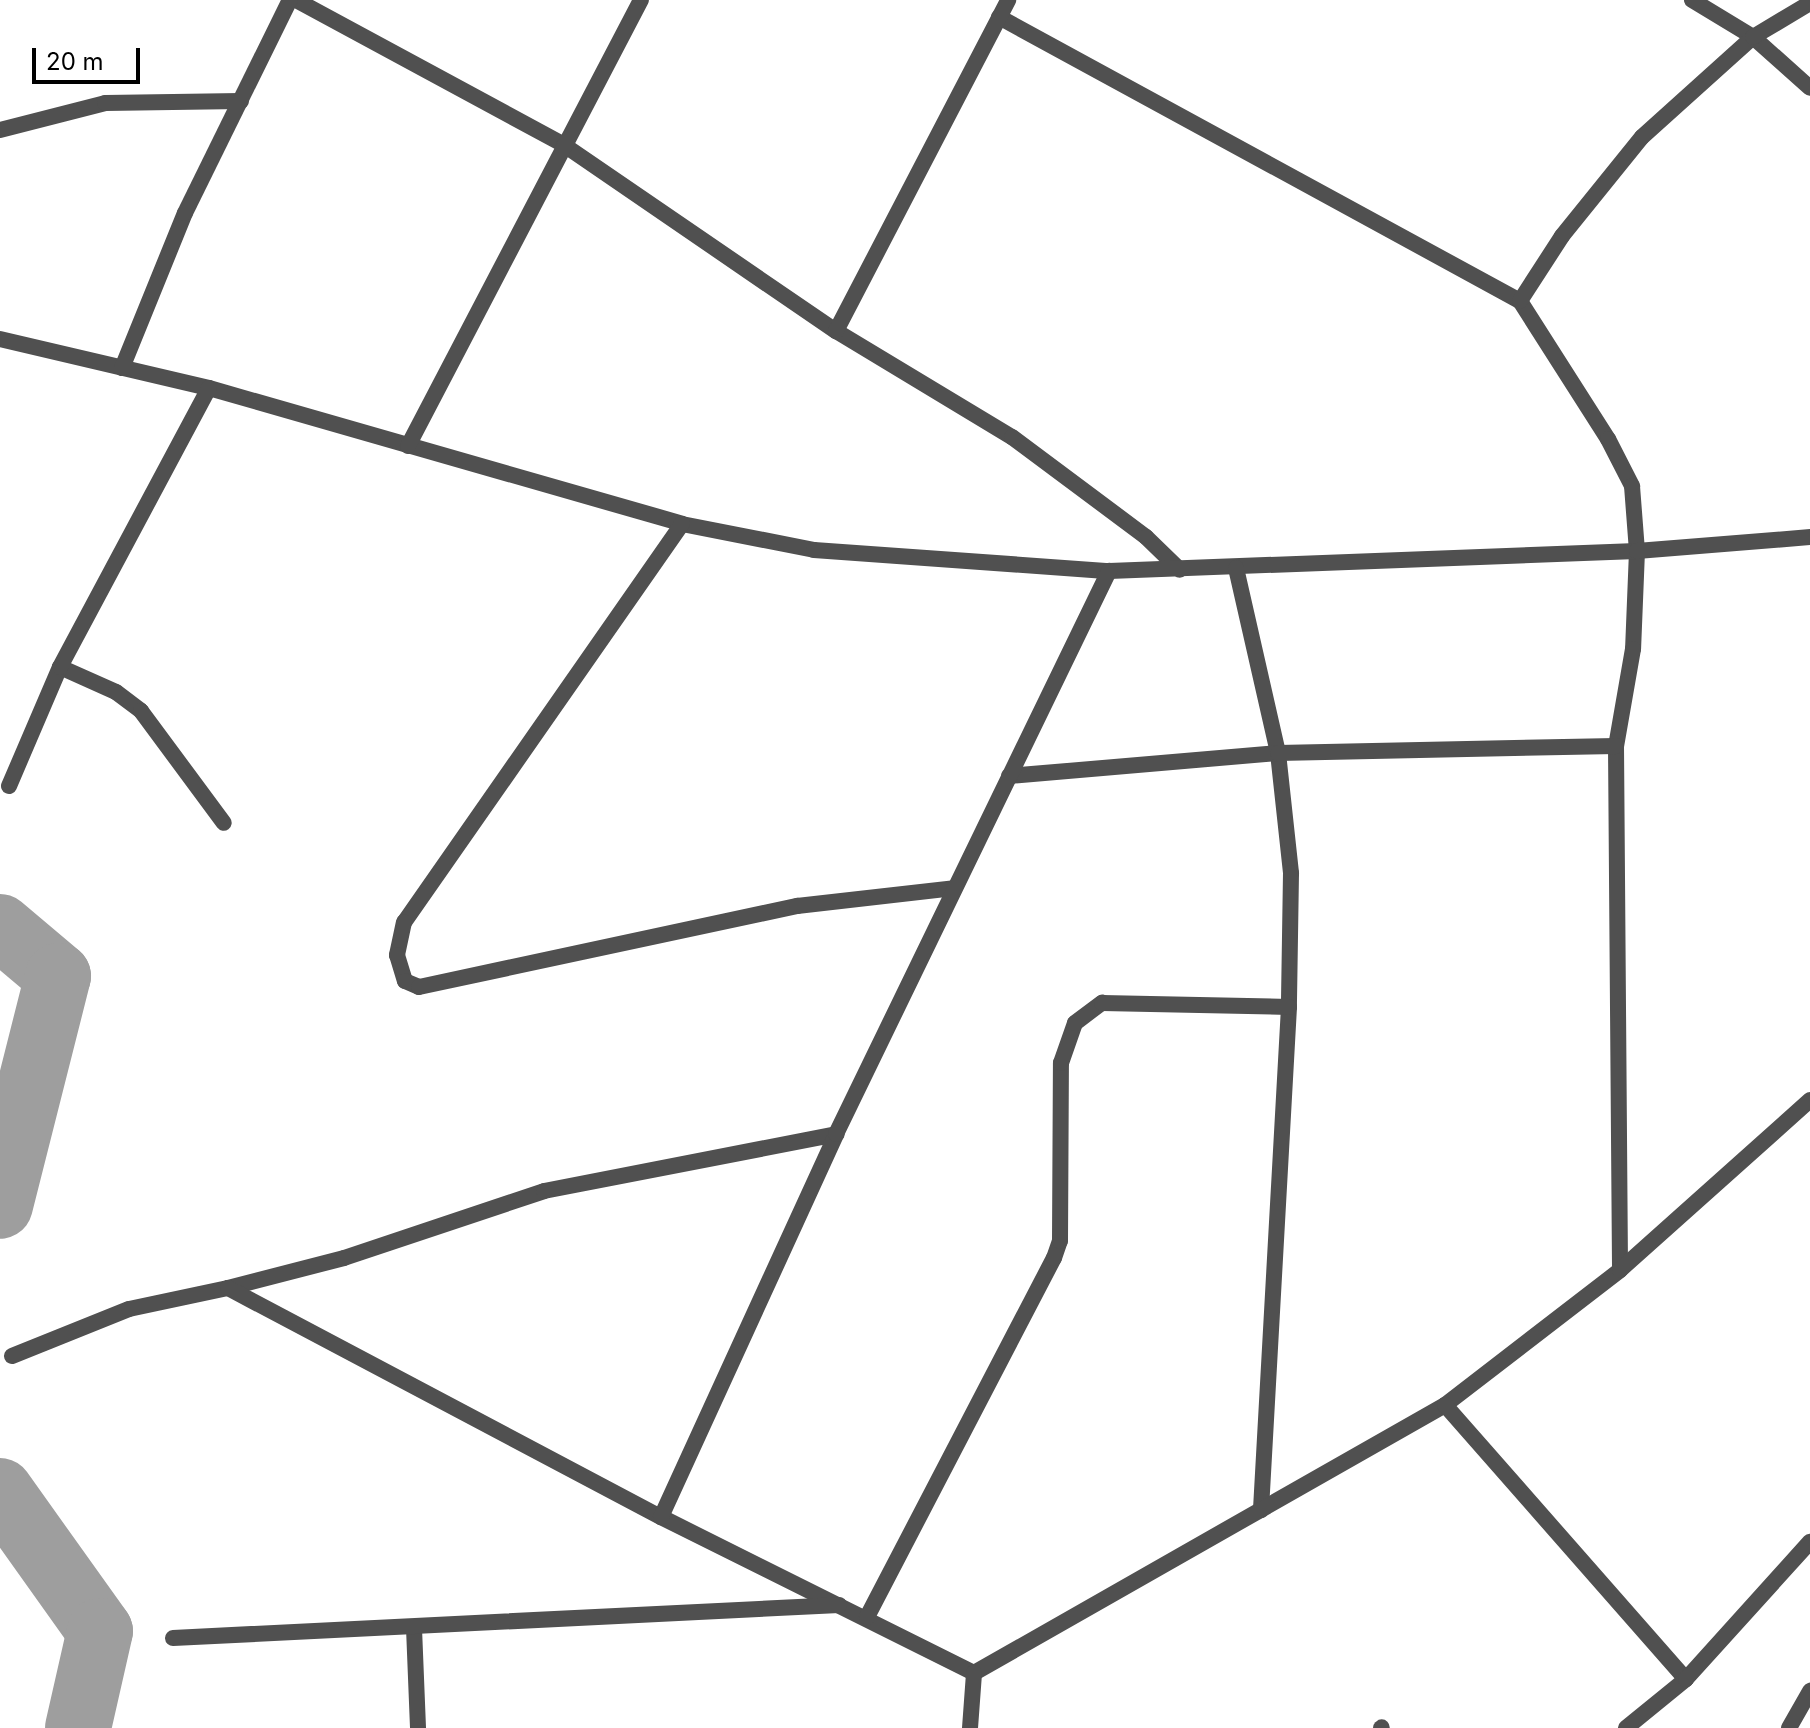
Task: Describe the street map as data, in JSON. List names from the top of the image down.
{
  "scale_bar": "20 m"
}
